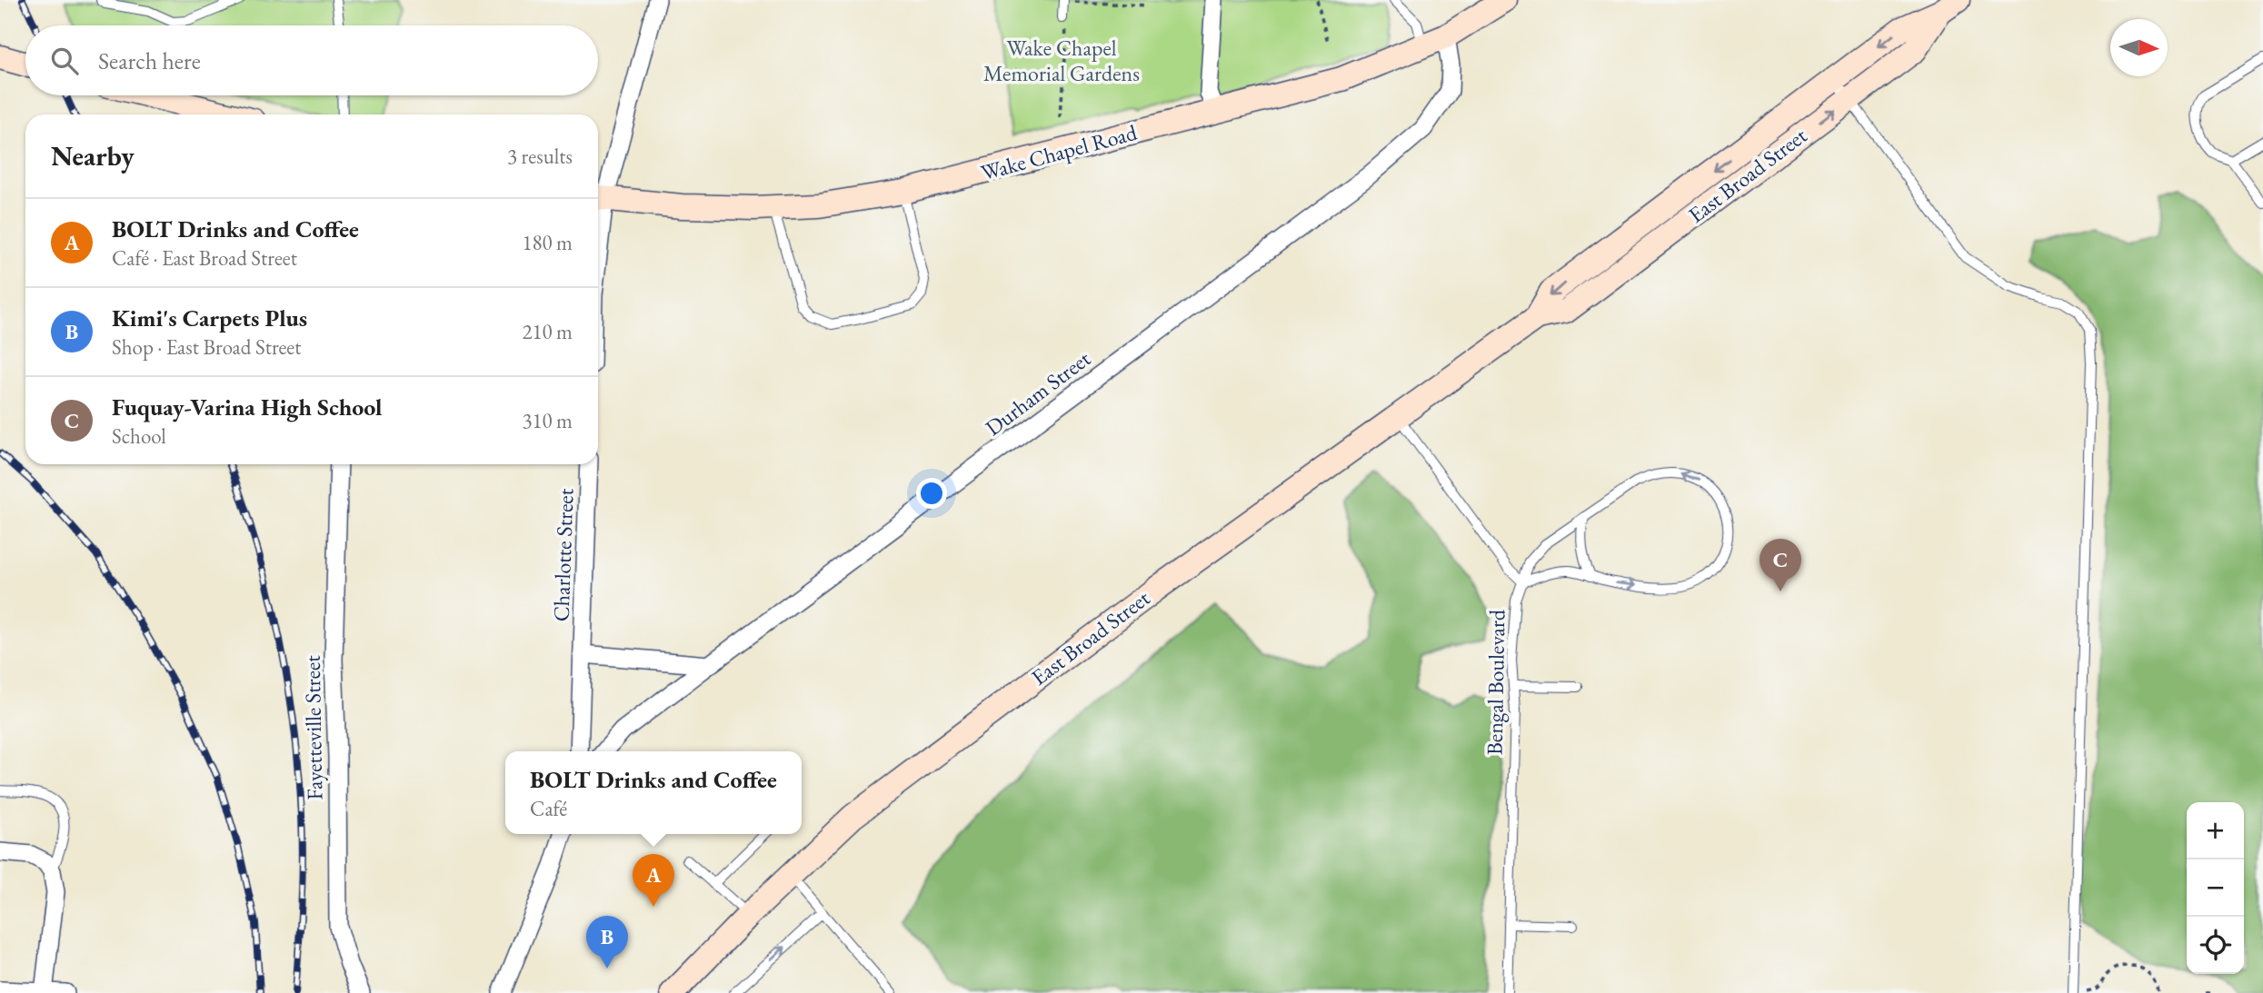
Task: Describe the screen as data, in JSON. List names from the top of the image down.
{
  "streets": {
    "main road": ["Wake Chapel Road", "East Broad Street"],
    "street": ["Durham Street", "Charlotte Street", "Fayetteville Street"],
    "lane": ["Bengal Boulevard"]
  },
  "crossings": [
    ["Wake Chapel Road", "Durham Street"],
    ["East Broad Street", "Bengal Boulevard"],
    ["Durham Street", "Charlotte Street"]
  ],
  "parks": ["Wake Chapel Memorial Gardens"],
  "north": "right",
  "page": {
    "search": "Search here",
    "heading": ["Nearby", "3 results"],
    "list": [
      {
        "mark": "A",
        "name": "BOLT Drinks and Coffee",
        "note": "Café · East Broad Street",
        "value": "180 m"
      },
      {
        "mark": "B",
        "name": "Kimi's Carpets Plus",
        "note": "Shop · East Broad Street",
        "value": "210 m"
      },
      {
        "mark": "C",
        "name": "Fuquay-Varina High School",
        "note": "School",
        "value": "310 m"
      }
    ],
    "pins": ["C", "A", "B"],
    "popup": ["BOLT Drinks and Coffee", "Café"],
    "map_buttons": ["+", "−"]
  }
}
